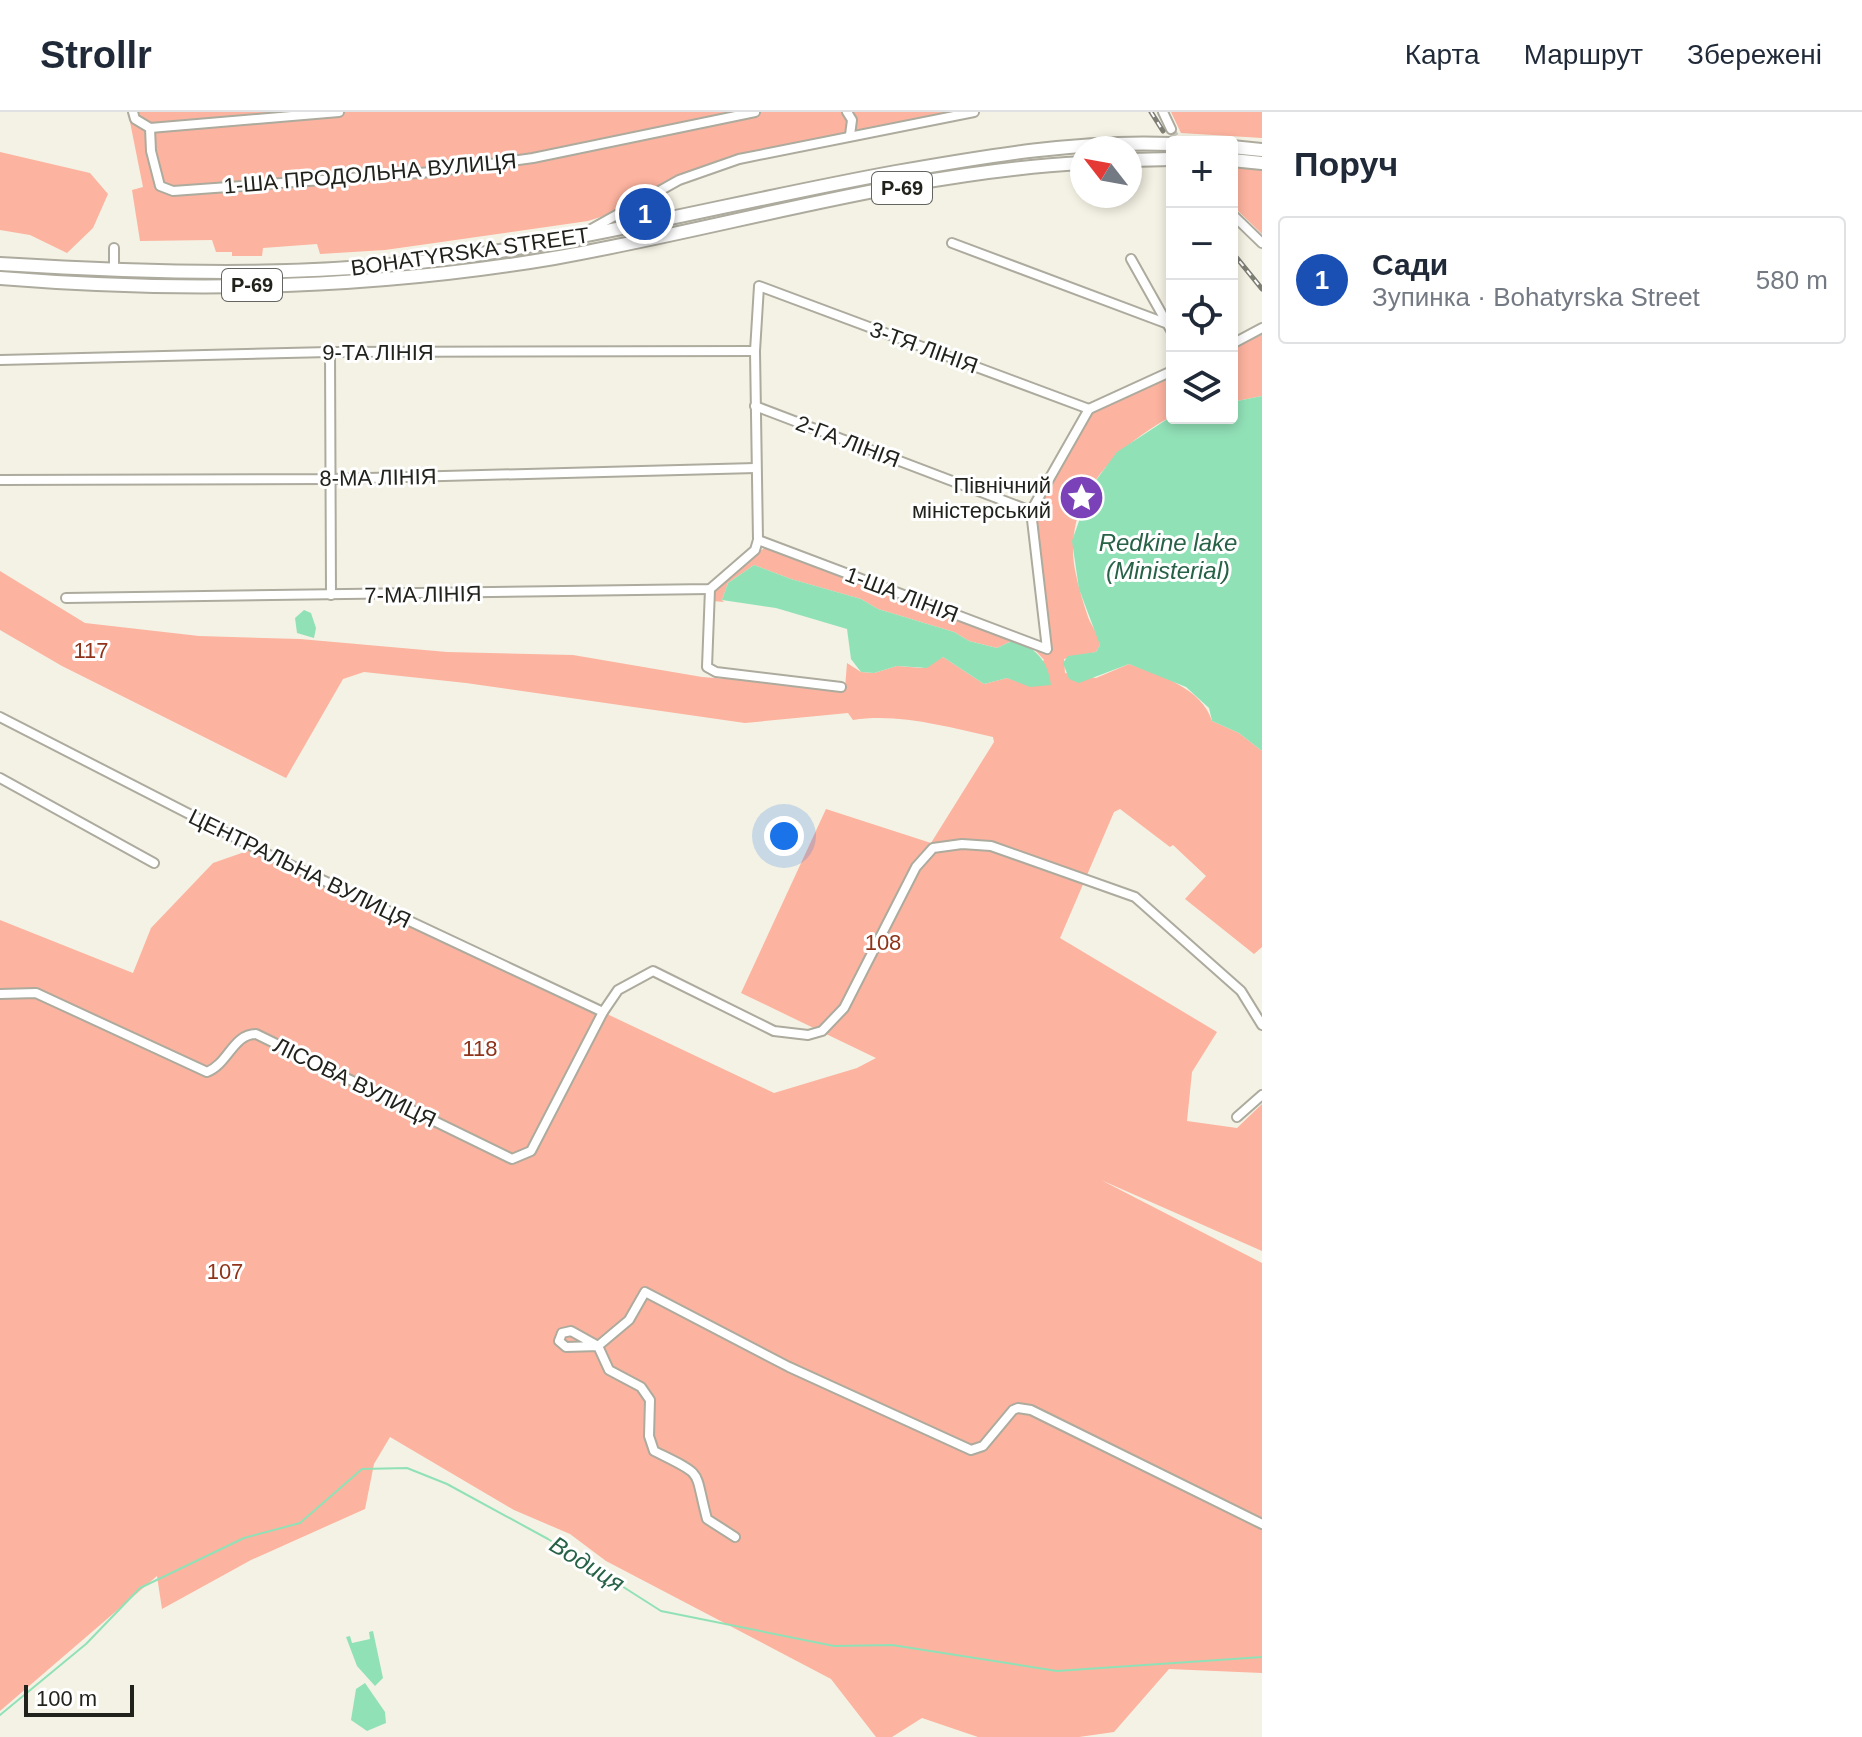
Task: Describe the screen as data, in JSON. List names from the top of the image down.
{
  "streets": {
    "main road": ["Р-69", "BOHATYRSKA STREET"],
    "street": [
      "1-ША ПРОДОЛЬНА ВУЛИЦЯ",
      "3-ТЯ ЛІНІЯ",
      "9-ТА ЛІНІЯ",
      "2-ГА ЛІНІЯ",
      "8-МА ЛІНІЯ",
      "7-МА ЛІНІЯ",
      "1-ША ЛІНІЯ",
      "ЦЕНТРАЛЬНА ВУЛИЦЯ",
      "ЛІСОВА ВУЛИЦЯ"
    ]
  },
  "crossings": [
    ["3-ТЯ ЛІНІЯ", "9-ТА ЛІНІЯ"],
    ["2-ГА ЛІНІЯ", "1-ША ЛІНІЯ"],
    ["ЦЕНТРАЛЬНА ВУЛИЦЯ", "ЛІСОВА ВУЛИЦЯ"]
  ],
  "water": ["Redkine lake (Ministerial)", "Водиця"],
  "parks": [
    "117",
    "108",
    "118",
    "107"
  ],
  "places": {
    "place": ["Північний міністерський"]
  },
  "scale_bar": "100 m",
  "north": "top left",
  "page": {
    "header": "Strollr",
    "nav": ["Карта", "Маршрут", "Збережені"],
    "heading": "Поруч",
    "map_buttons": ["+", "−"],
    "pins": "1",
    "list": [
      {
        "mark": "1",
        "name": "Сади",
        "note": "Зупинка · Bohatyrska Street",
        "value": "580 m"
      }
    ],
    "scale": "100 m"
  }
}
